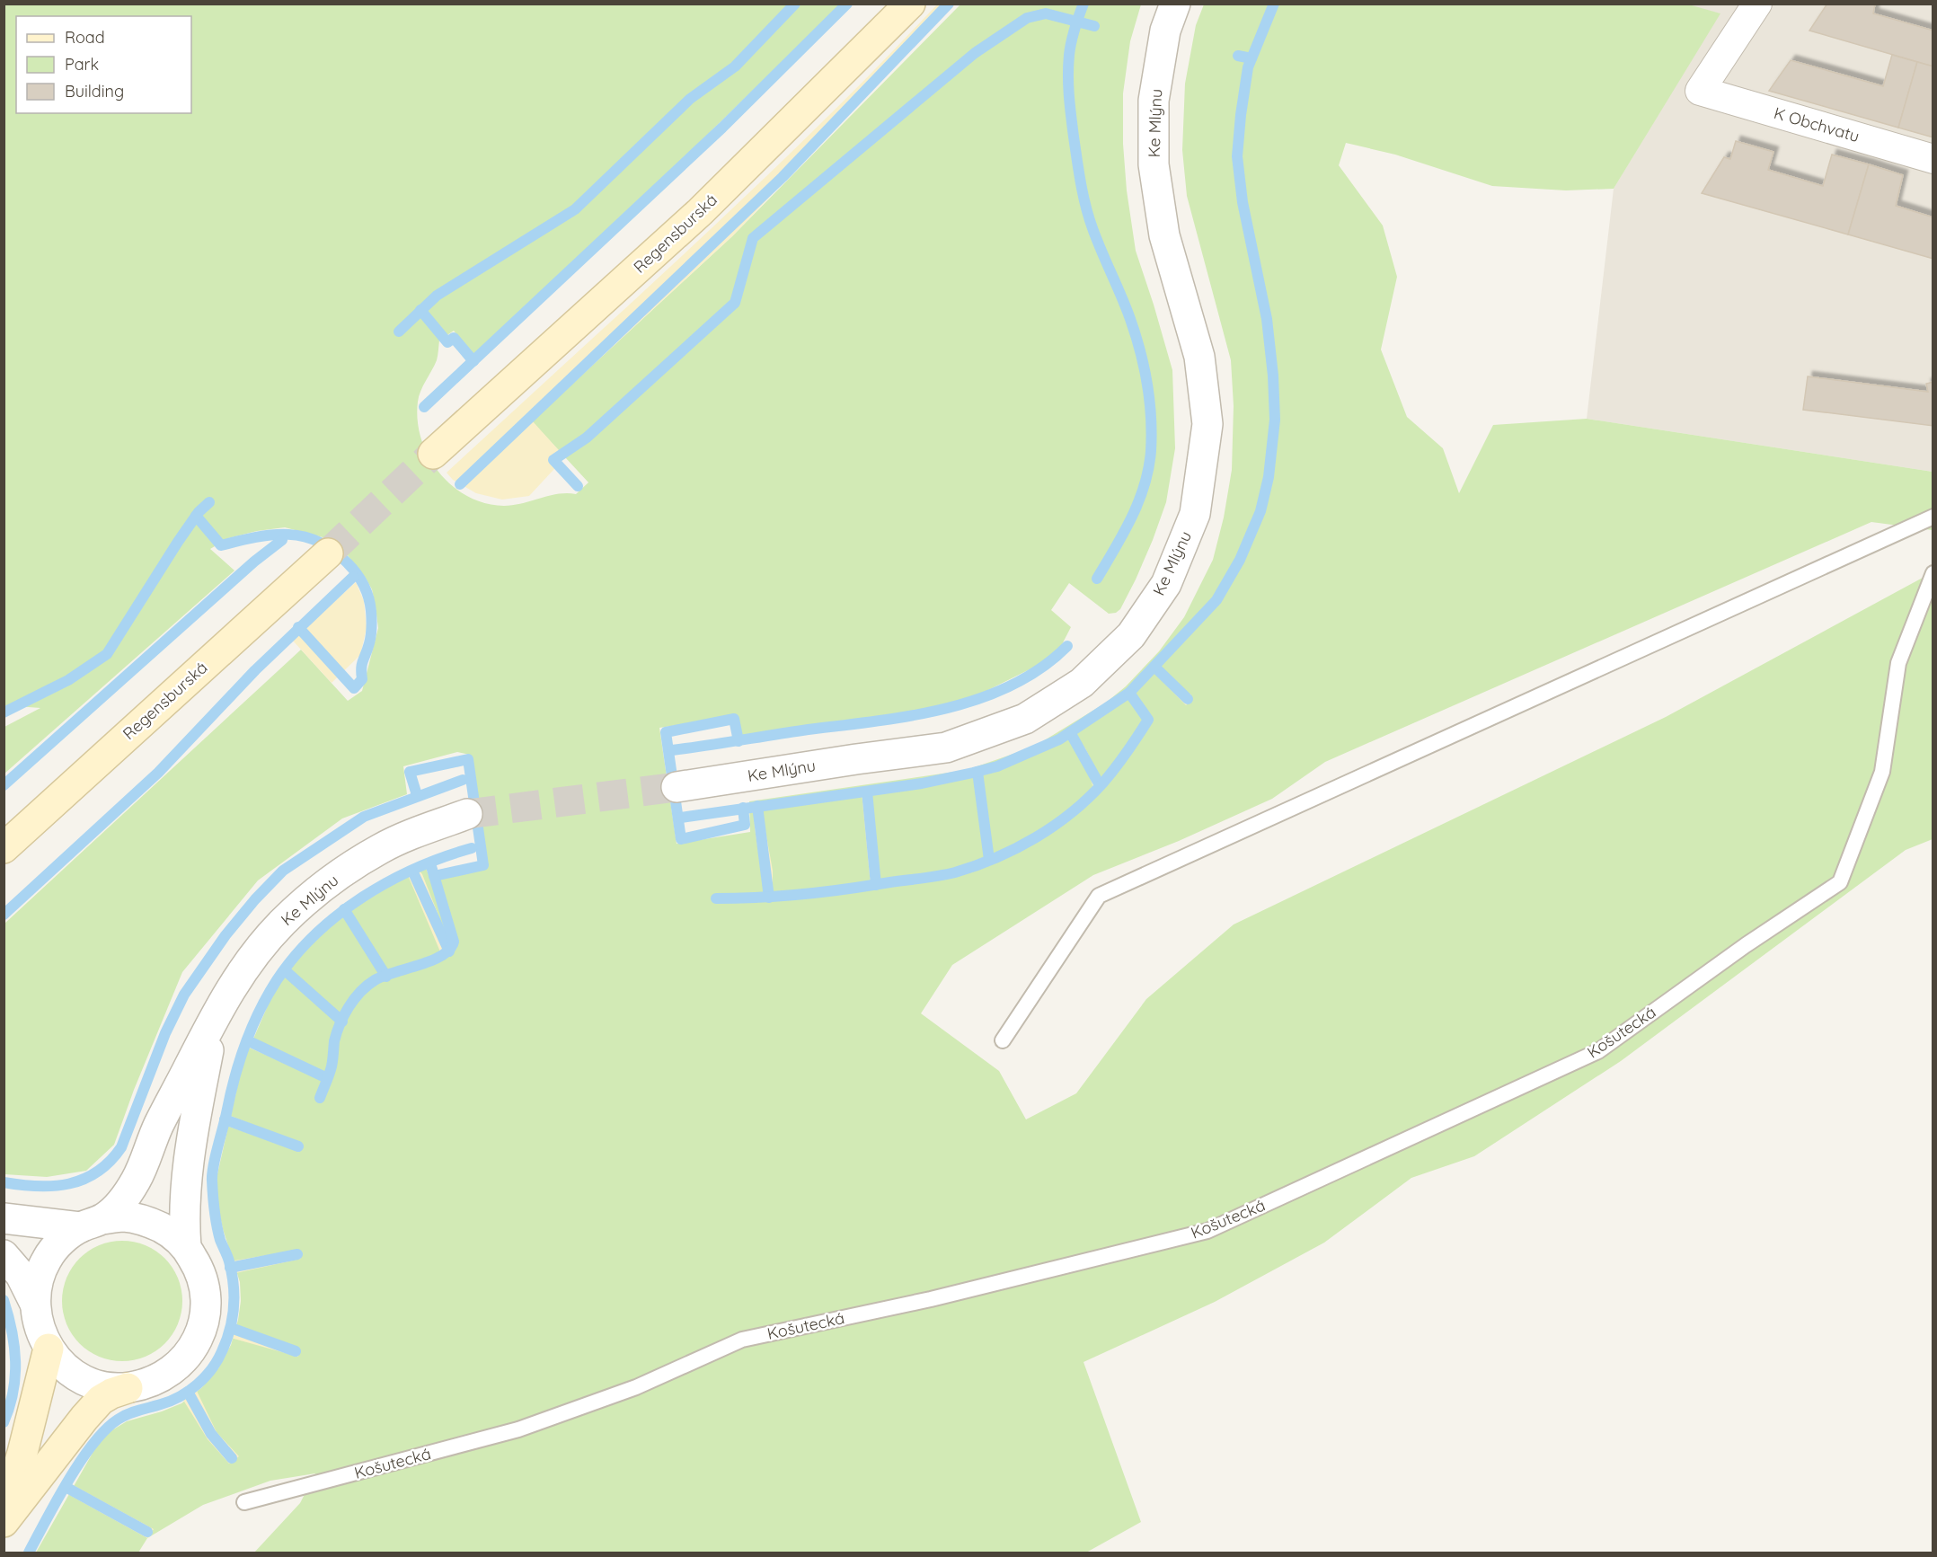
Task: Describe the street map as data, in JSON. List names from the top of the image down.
{
  "streets": {
    "main road": ["Regensburská"],
    "street": ["Ke Mlýnu", "K Obchvatu"],
    "lane": ["Košutecká"]
  },
  "legend": ["Road", "Park", "Building"]
}
